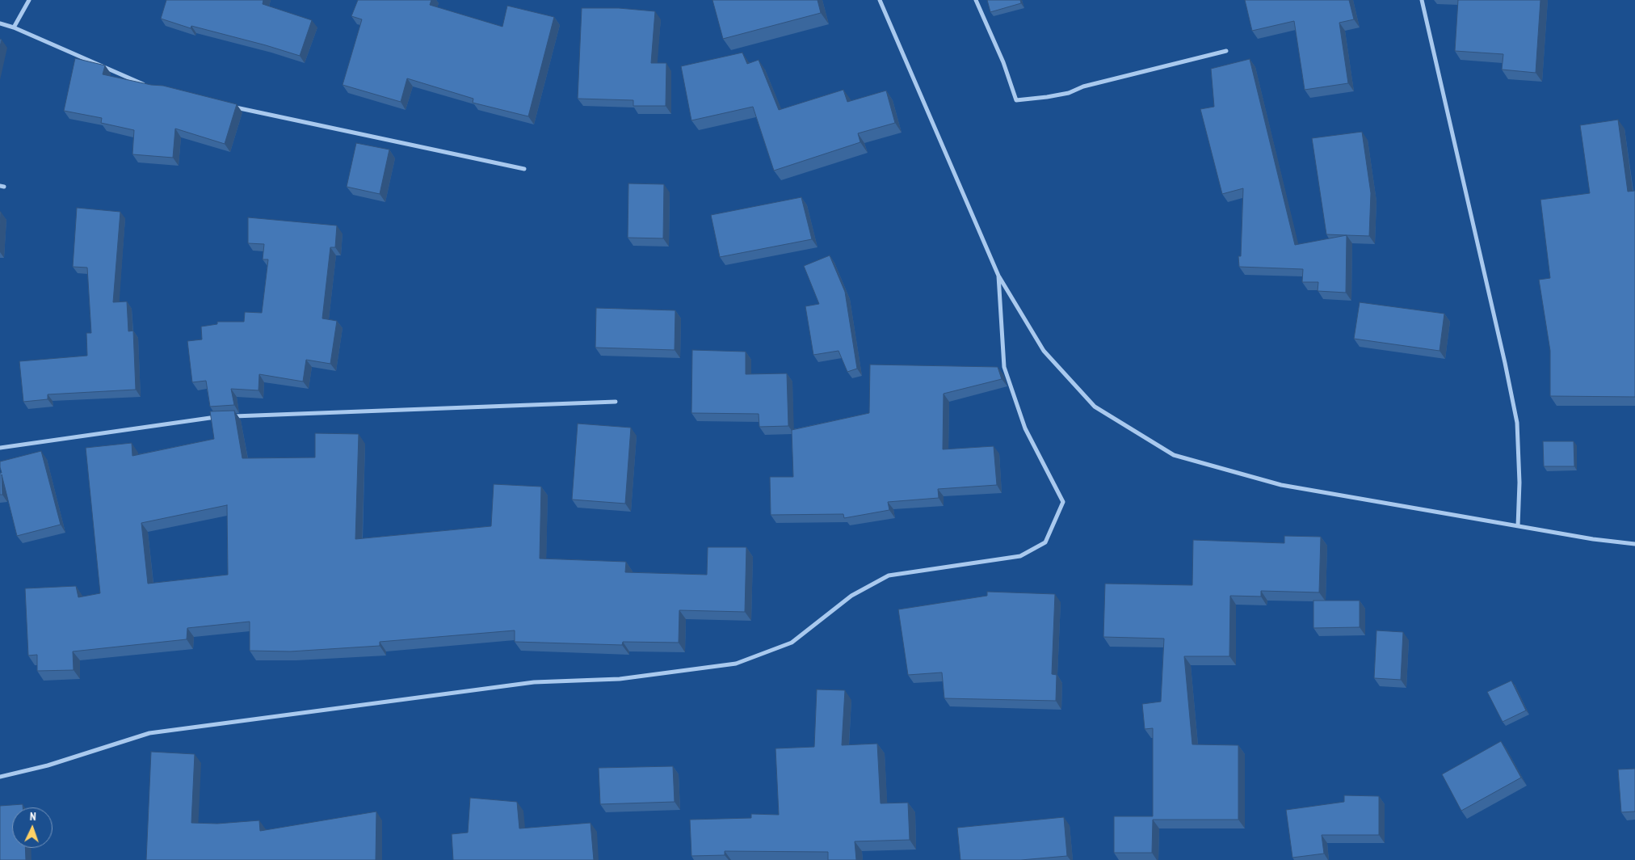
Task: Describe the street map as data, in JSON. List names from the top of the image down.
{
  "north": "top"
}
